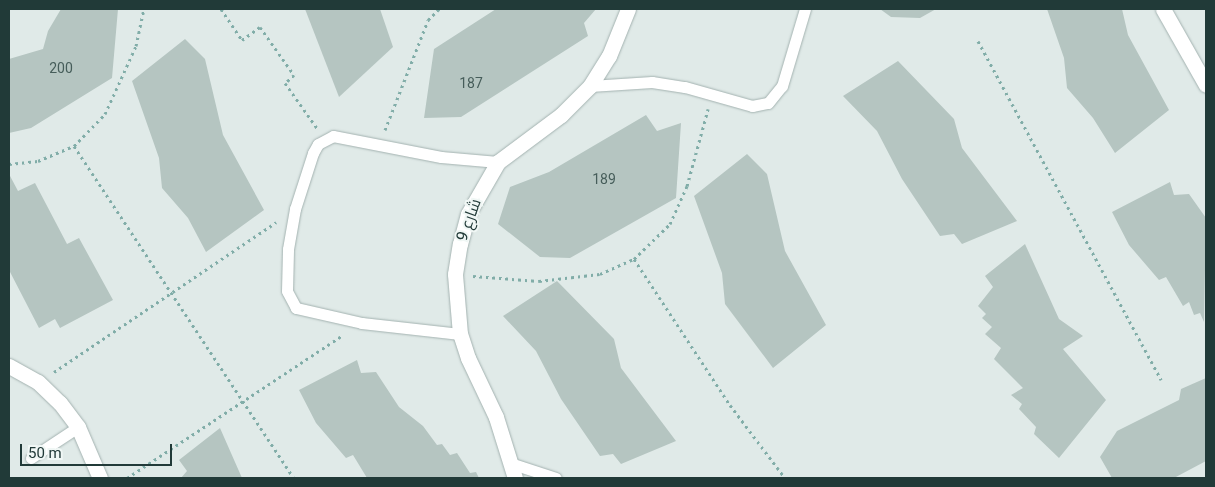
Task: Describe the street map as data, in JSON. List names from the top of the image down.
{
  "streets": {
    "street": ["شارع 9"]
  },
  "house_numbers": ["200", "187", "189"],
  "scale_bar": "50 m"
}
